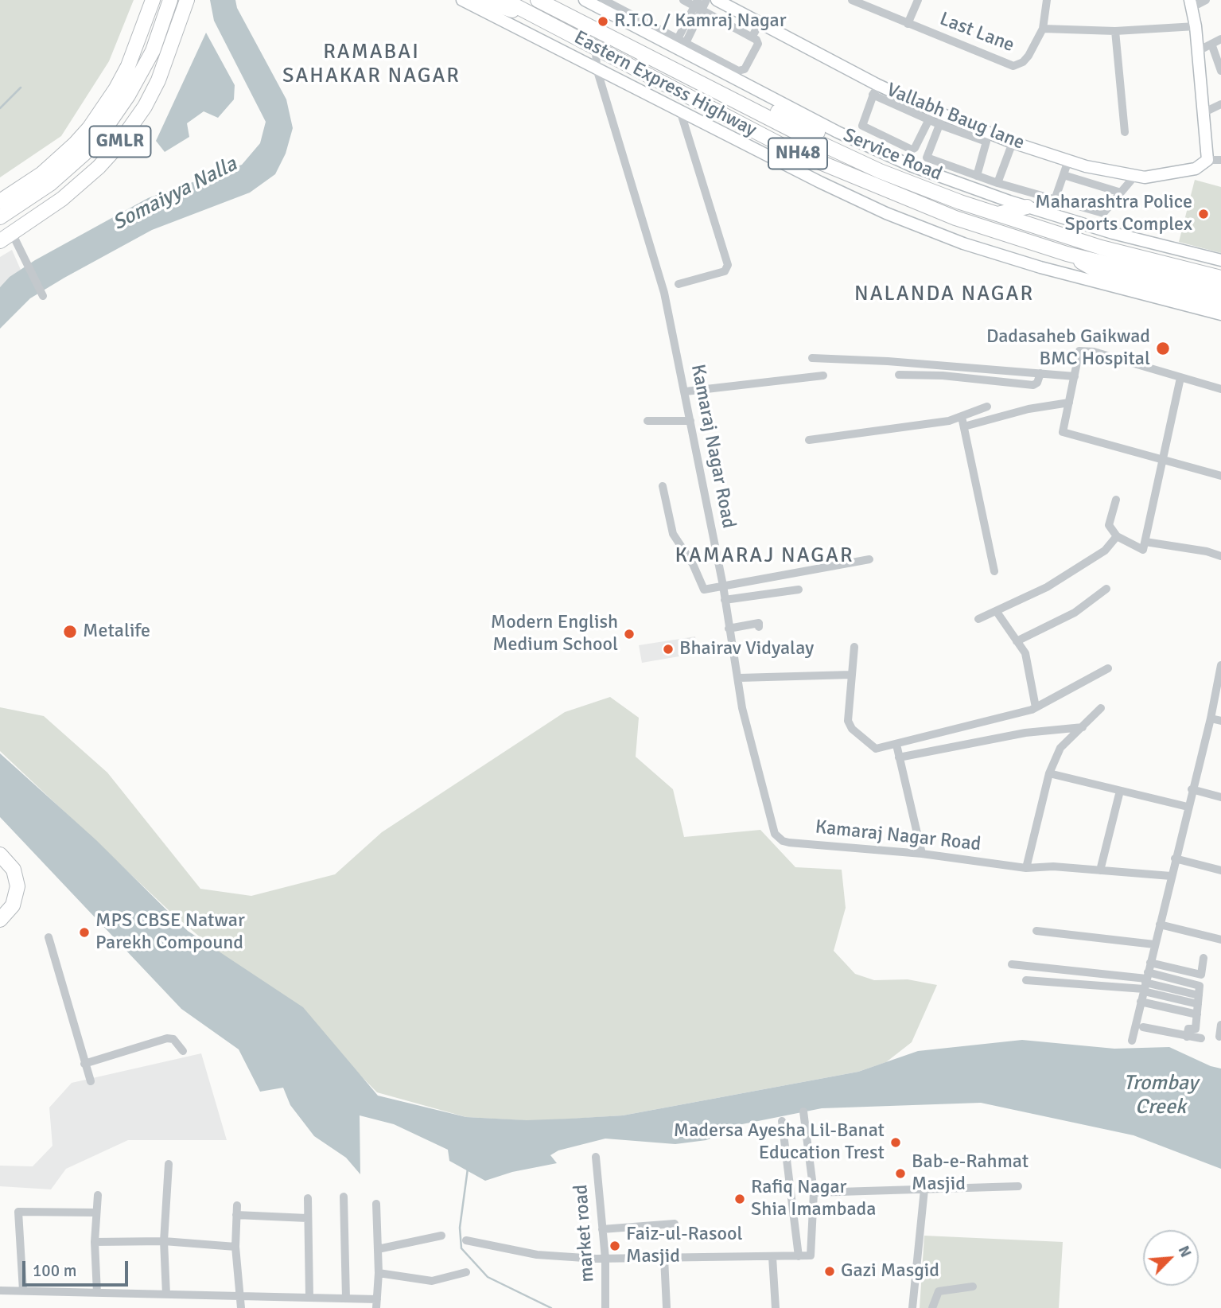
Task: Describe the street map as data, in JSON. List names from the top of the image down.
{
  "streets": {
    "highway": ["Eastern Express Highway", "GMLR", "NH48"],
    "street": [
      "Last Lane",
      "Vallabh Baug lane",
      "Service Road",
      "Kamaraj Nagar Road",
      "market road"
    ]
  },
  "crossings": [
    ["Eastern Express Highway", "NH48"],
    ["Eastern Express Highway", "Kamaraj Nagar Road"]
  ],
  "districts": ["RAMABAI SAHAKAR NAGAR", "NALANDA NAGAR", "KAMARAJ NAGAR"],
  "water": ["Somaiyya Nalla", "Trombay Creek"],
  "places": [
    "R.T.O. / Kamraj Nagar",
    "Maharashtra Police Sports Complex",
    "Dadasaheb Gaikwad BMC Hospital",
    "Metalife",
    "Modern English Medium School",
    "Bhairav Vidyalay",
    "MPS CBSE Natwar Parekh Compound",
    "Madersa Ayesha Lil-Banat Education Trest",
    "Bab-e-Rahmat Masjid",
    "Rafiq Nagar Shia Imambada",
    "Faiz-ul-Rasool Masjid",
    "Gazi Masgid"
  ],
  "scale_bar": "100 m",
  "north": "top right"
}
